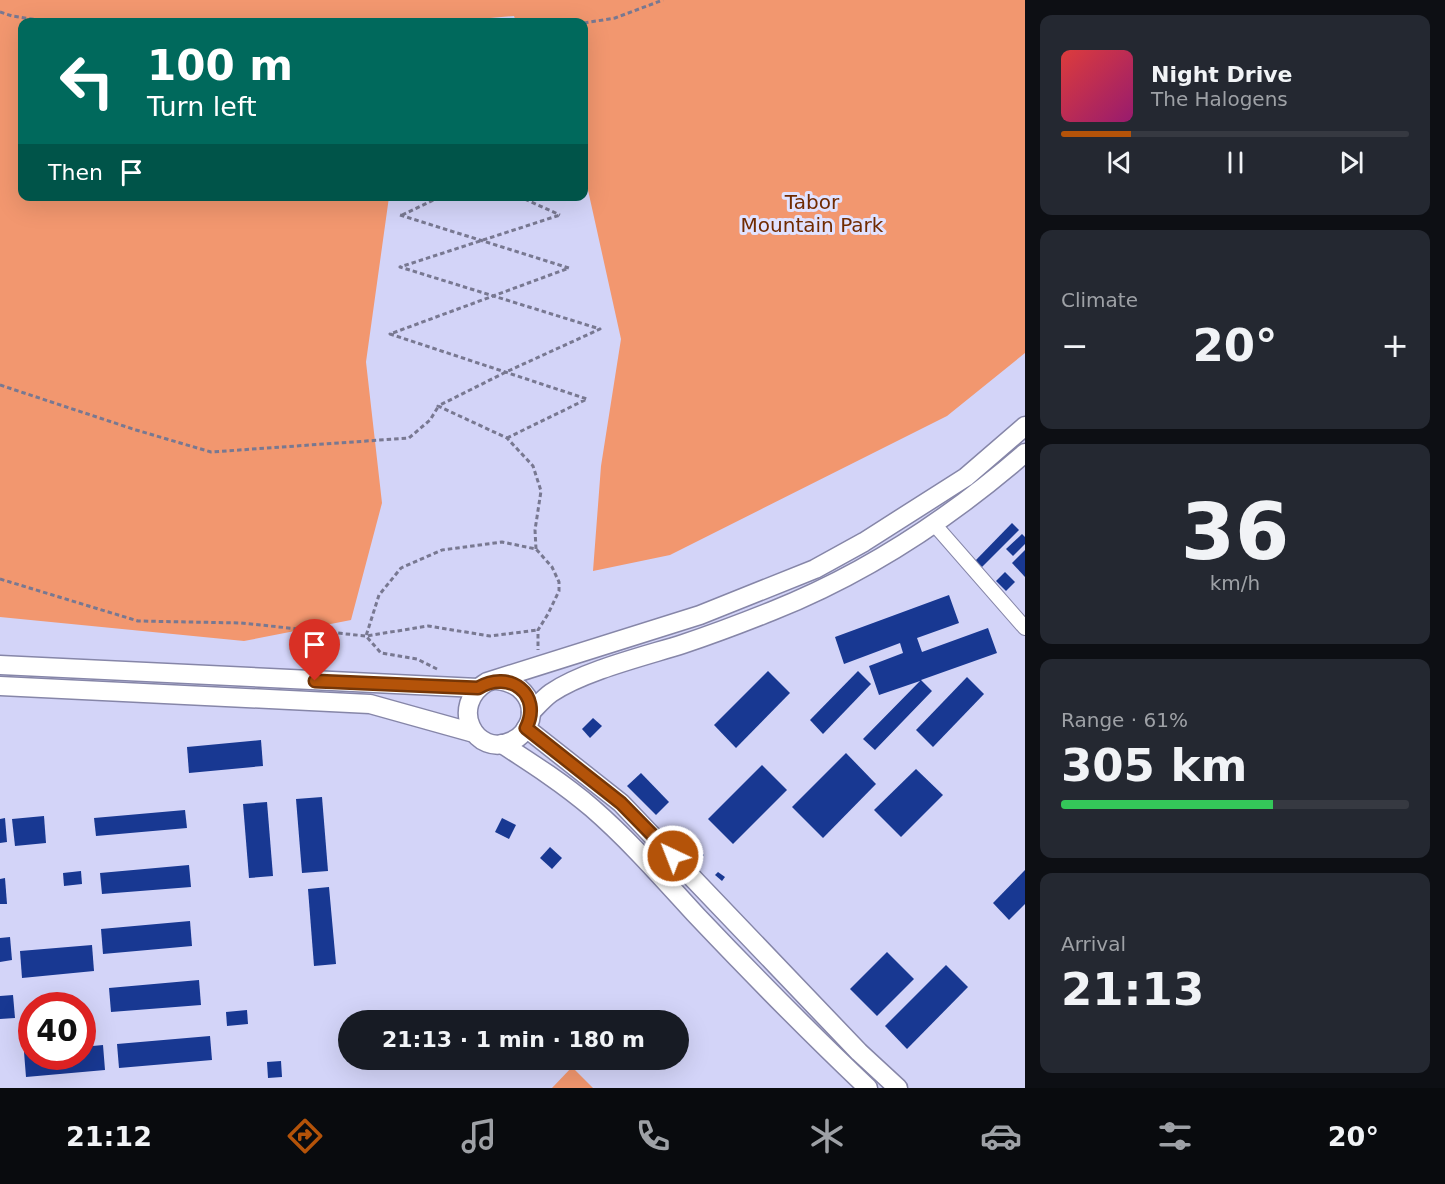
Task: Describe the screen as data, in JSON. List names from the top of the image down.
{
  "parks": ["Tabor Mountain Park"],
  "page": {
    "turn": ["100 m", "Turn left"],
    "song": ["Night Drive", "The Halogens"],
    "then": "Then",
    "tile": [
      "Climate",
      ["36", "km/h"],
      ["Range · 61%", "305 km"],
      ["Arrival", "21:13"]
    ],
    "heat": ["−", "20°", "+"],
    "limit": "40",
    "trip": "21:13 · 1 min · 180 m",
    "tabs": ["21:12", "20°"]
  }
}
